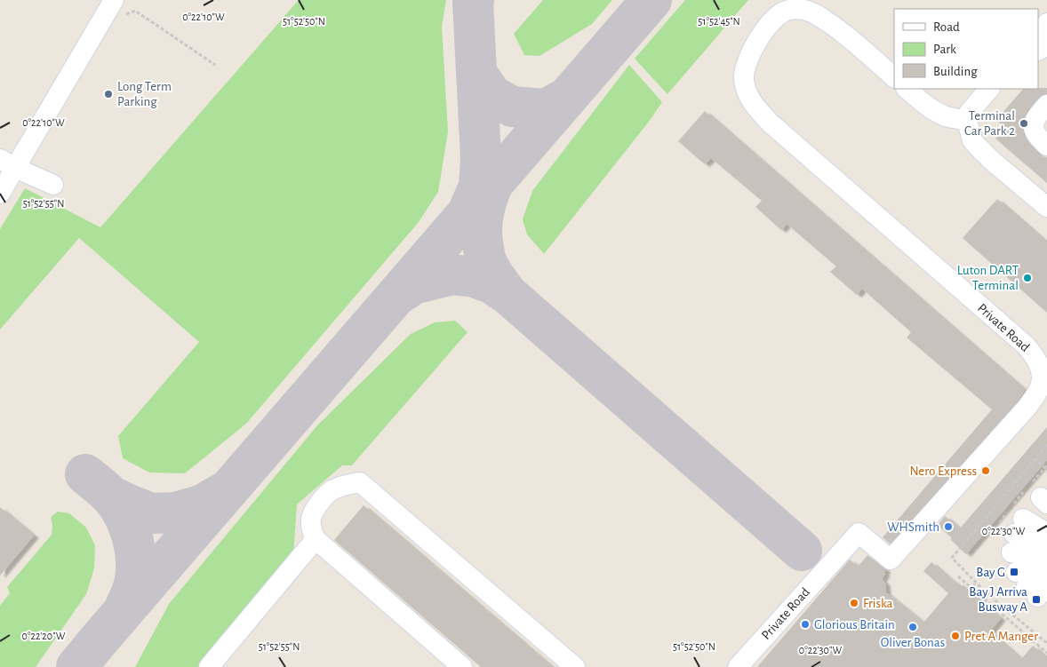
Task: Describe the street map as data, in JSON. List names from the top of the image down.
{
  "streets": {
    "street": ["Private Road"]
  },
  "places": {
    "other": [
      "Long Term Parking",
      "Terminal Car Park 2",
      "Luton DART Terminal",
      "Nero Express",
      "WHSmith",
      "Friska",
      "Glorious Britain",
      "Oliver Bonas",
      "Pret A Manger"
    ],
    "transit": ["Bay G", "Bay J Arriva Busway A"]
  },
  "legend": ["Road", "Park", "Building"],
  "coordinates": [
    "0°22'10\"W",
    "51°52'45\"N",
    "51°52'50\"N",
    "51°52'55\"N",
    "0°22'30\"W",
    "0°22'20\"W"
  ]
}
